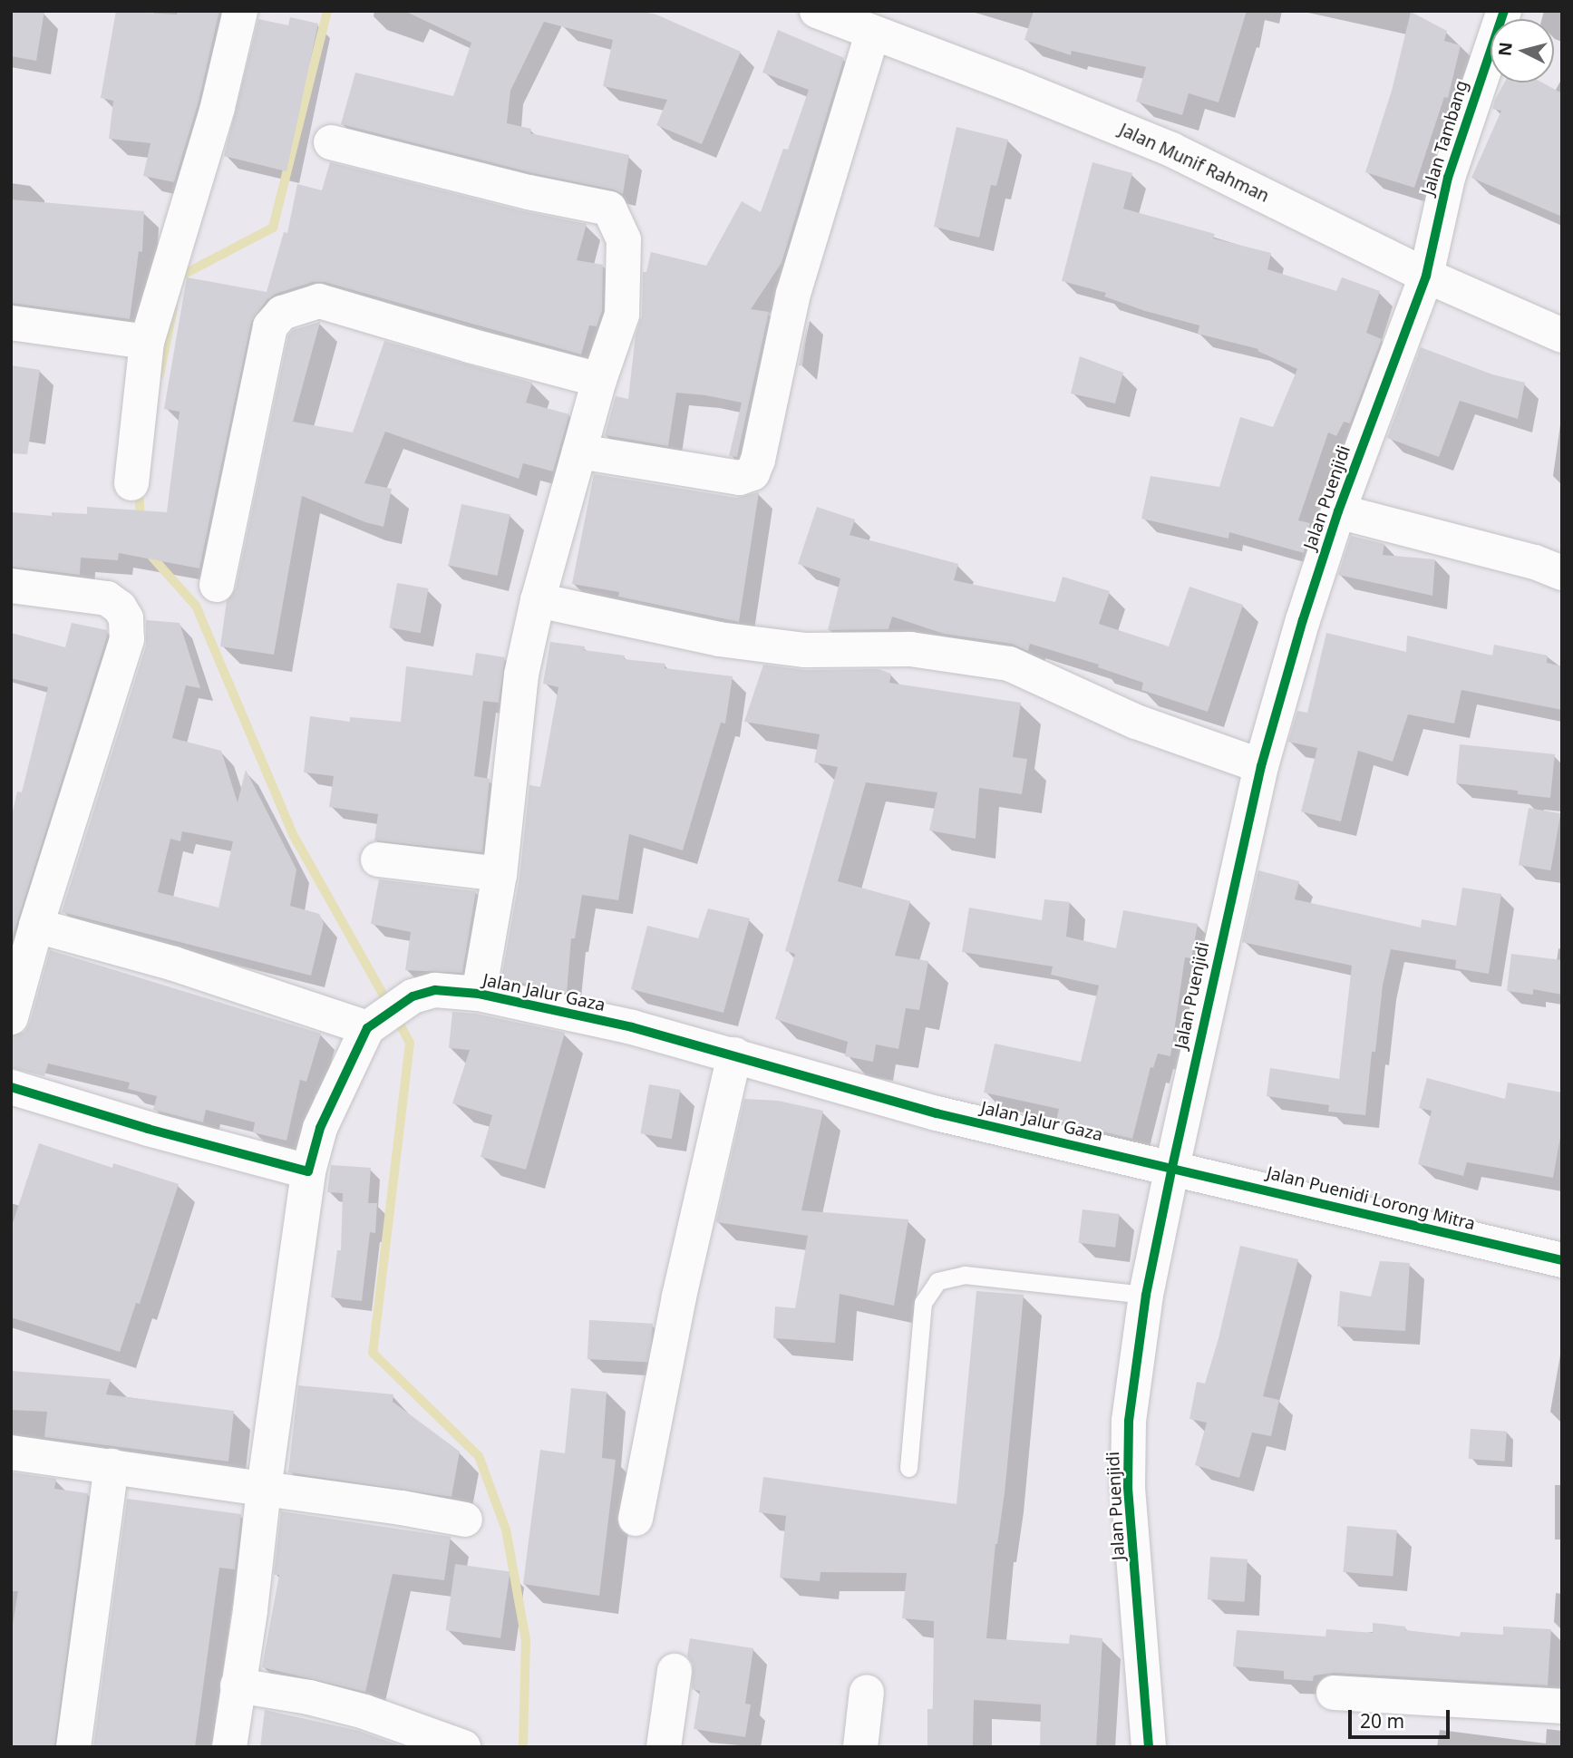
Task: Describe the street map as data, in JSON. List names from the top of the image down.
{
  "streets": {
    "street": [
      "Jalan Tambang",
      "Jalan Munif Rahman",
      "Jalan Puenjidi",
      "Jalan Jalur Gaza",
      "Jalan Puenidi Lorong Mitra"
    ]
  },
  "crossings": [
    ["Jalan Tambang", "Jalan Munif Rahman"],
    ["Jalan Tambang", "Jalan Puenjidi"],
    ["Jalan Munif Rahman", "Jalan Puenjidi"],
    ["Jalan Puenjidi", "Jalan Jalur Gaza"],
    ["Jalan Puenjidi", "Jalan Puenidi Lorong Mitra"],
    ["Jalan Jalur Gaza", "Jalan Puenidi Lorong Mitra"]
  ],
  "scale_bar": "20 m",
  "north": "left"
}
